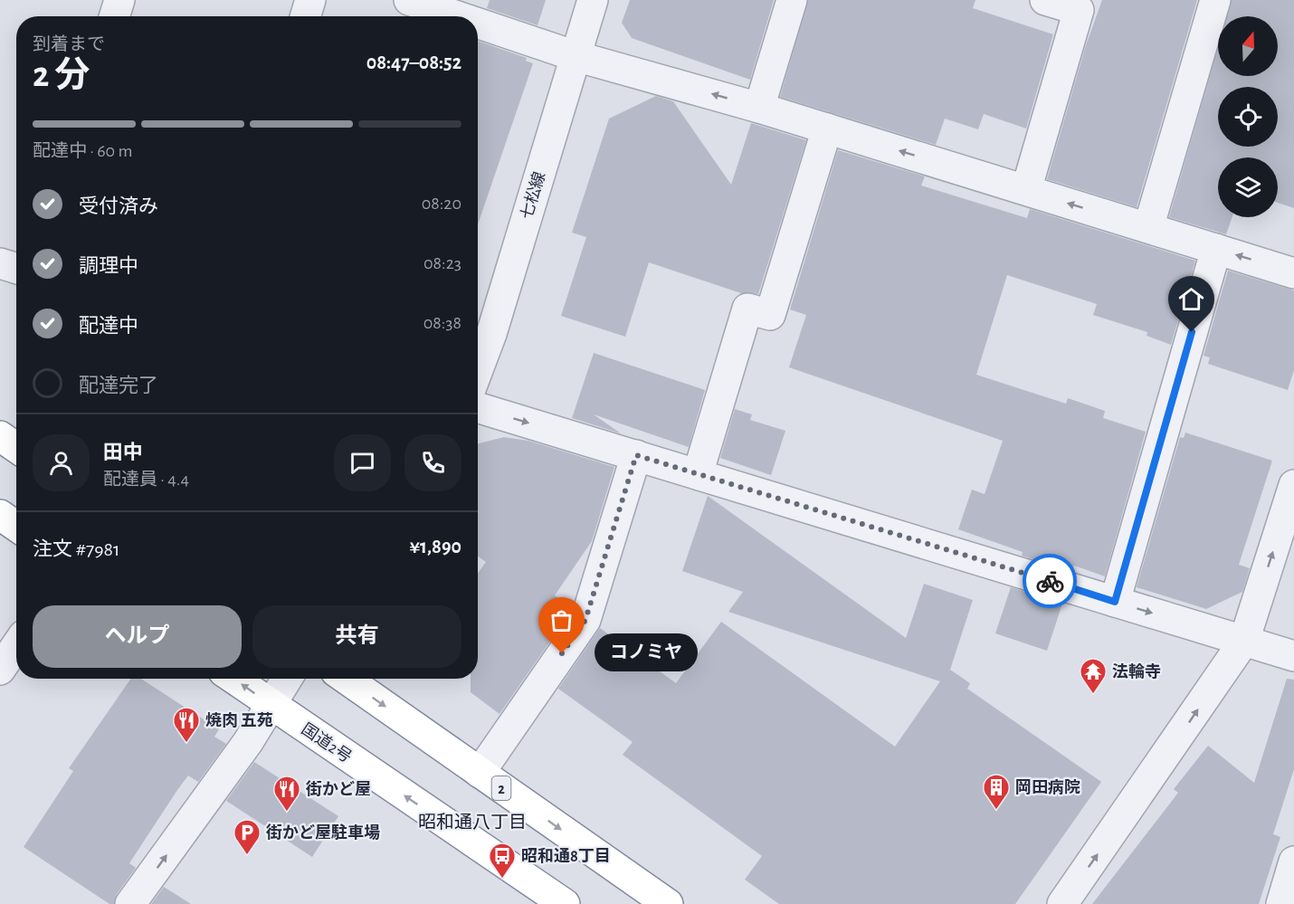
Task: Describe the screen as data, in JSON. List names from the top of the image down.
{
  "streets": {
    "highway": ["国道2号", "2"],
    "street": ["七松線"]
  },
  "districts": ["昭和通八丁目"],
  "places": {
    "other": ["コノミヤ"],
    "temple": ["法輪寺"],
    "restaurant": ["焼肉 五苑", "街かど屋"],
    "building": ["岡田病院"],
    "parking": ["街かど屋駐車場"],
    "bus stop": ["昭和通8丁目"]
  },
  "north": "top",
  "page": {
    "heading": ["2 分", "到着まで", "08:47–08:52"],
    "panel": [
      "田中",
      "配達員 · 4.4",
      "注文 #7981",
      "¥1,890"
    ],
    "bar": "配達中 · 60 m",
    "list": [
      ["受付済み", "08:20"],
      ["調理中", "08:23"],
      ["配達中", "08:38"],
      "配達完了"
    ],
    "buttons": ["ヘルプ", "共有"],
    "bubble": "コノミヤ"
  }
}
